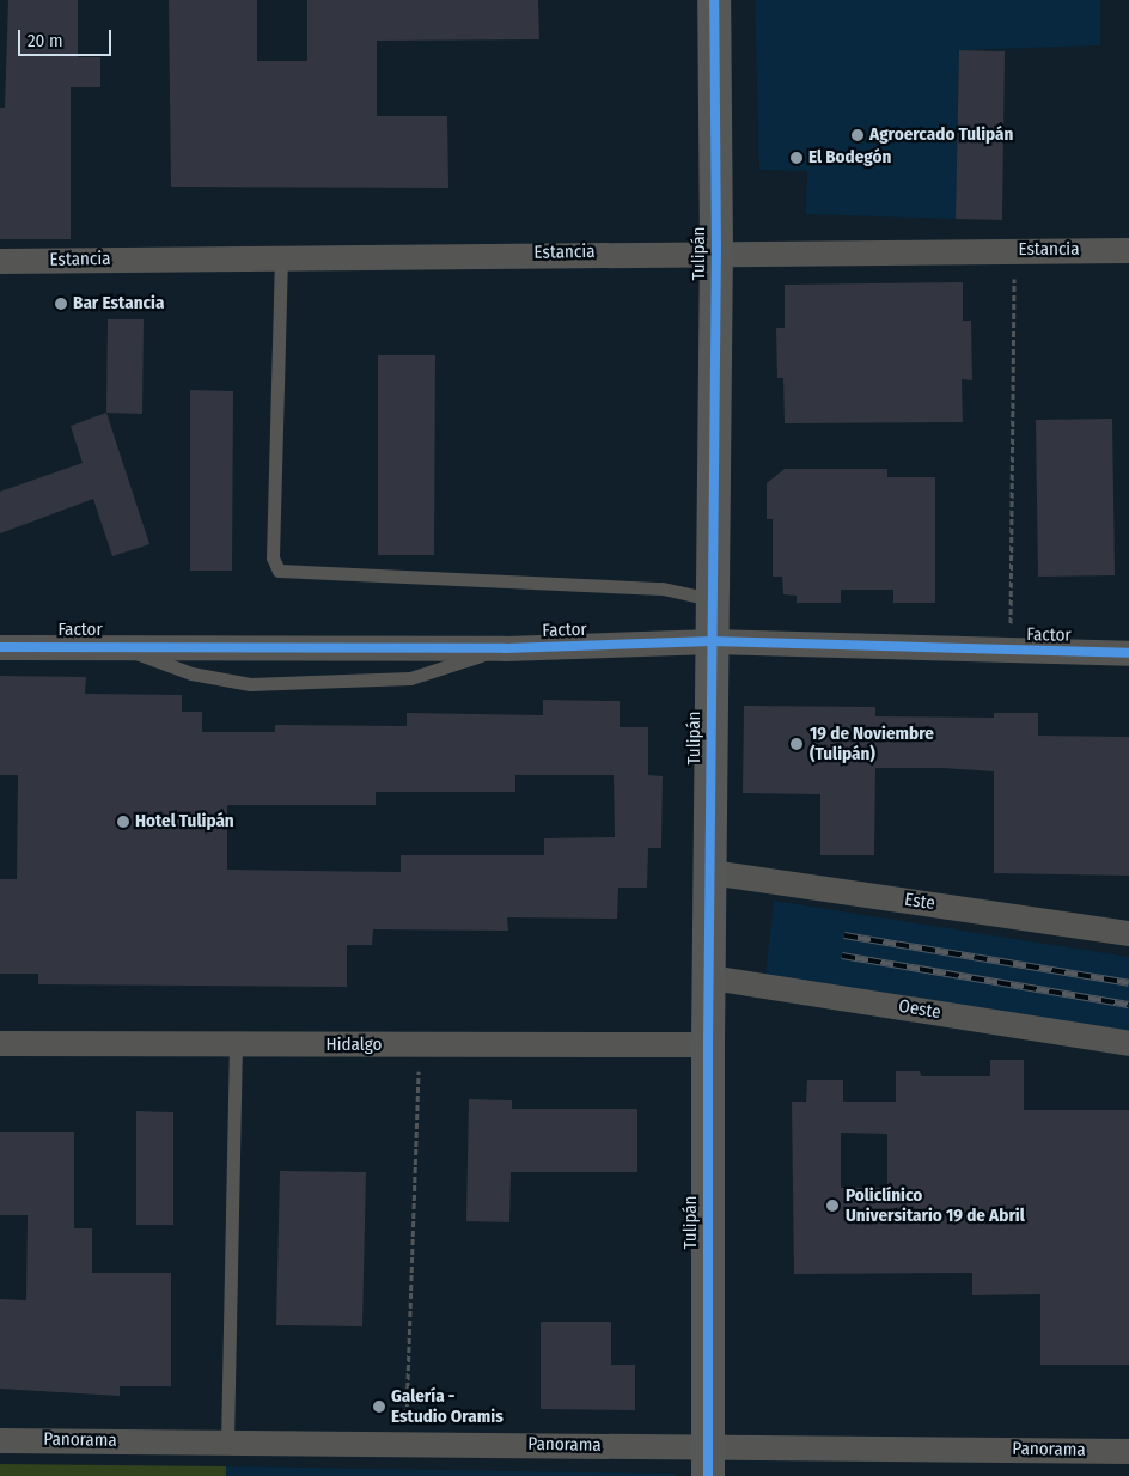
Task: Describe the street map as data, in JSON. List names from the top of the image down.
{
  "streets": {
    "street": [
      "Estancia",
      "Tulipán",
      "Factor",
      "Este",
      "Oeste",
      "Hidalgo",
      "Panorama"
    ]
  },
  "crossings": [
    ["Estancia", "Tulipán"],
    ["Tulipán", "Factor"],
    ["Tulipán", "Este"],
    ["Tulipán", "Oeste"],
    ["Tulipán", "Hidalgo"],
    ["Tulipán", "Panorama"]
  ],
  "places": [
    "Agroercado Tulipán",
    "El Bodegón",
    "Bar Estancia",
    "19 de Noviembre (Tulipán)",
    "Hotel Tulipán",
    "Policlínico Universitario 19 de Abril",
    "Galería - Estudio Oramis"
  ],
  "scale_bar": "20 m"
}
